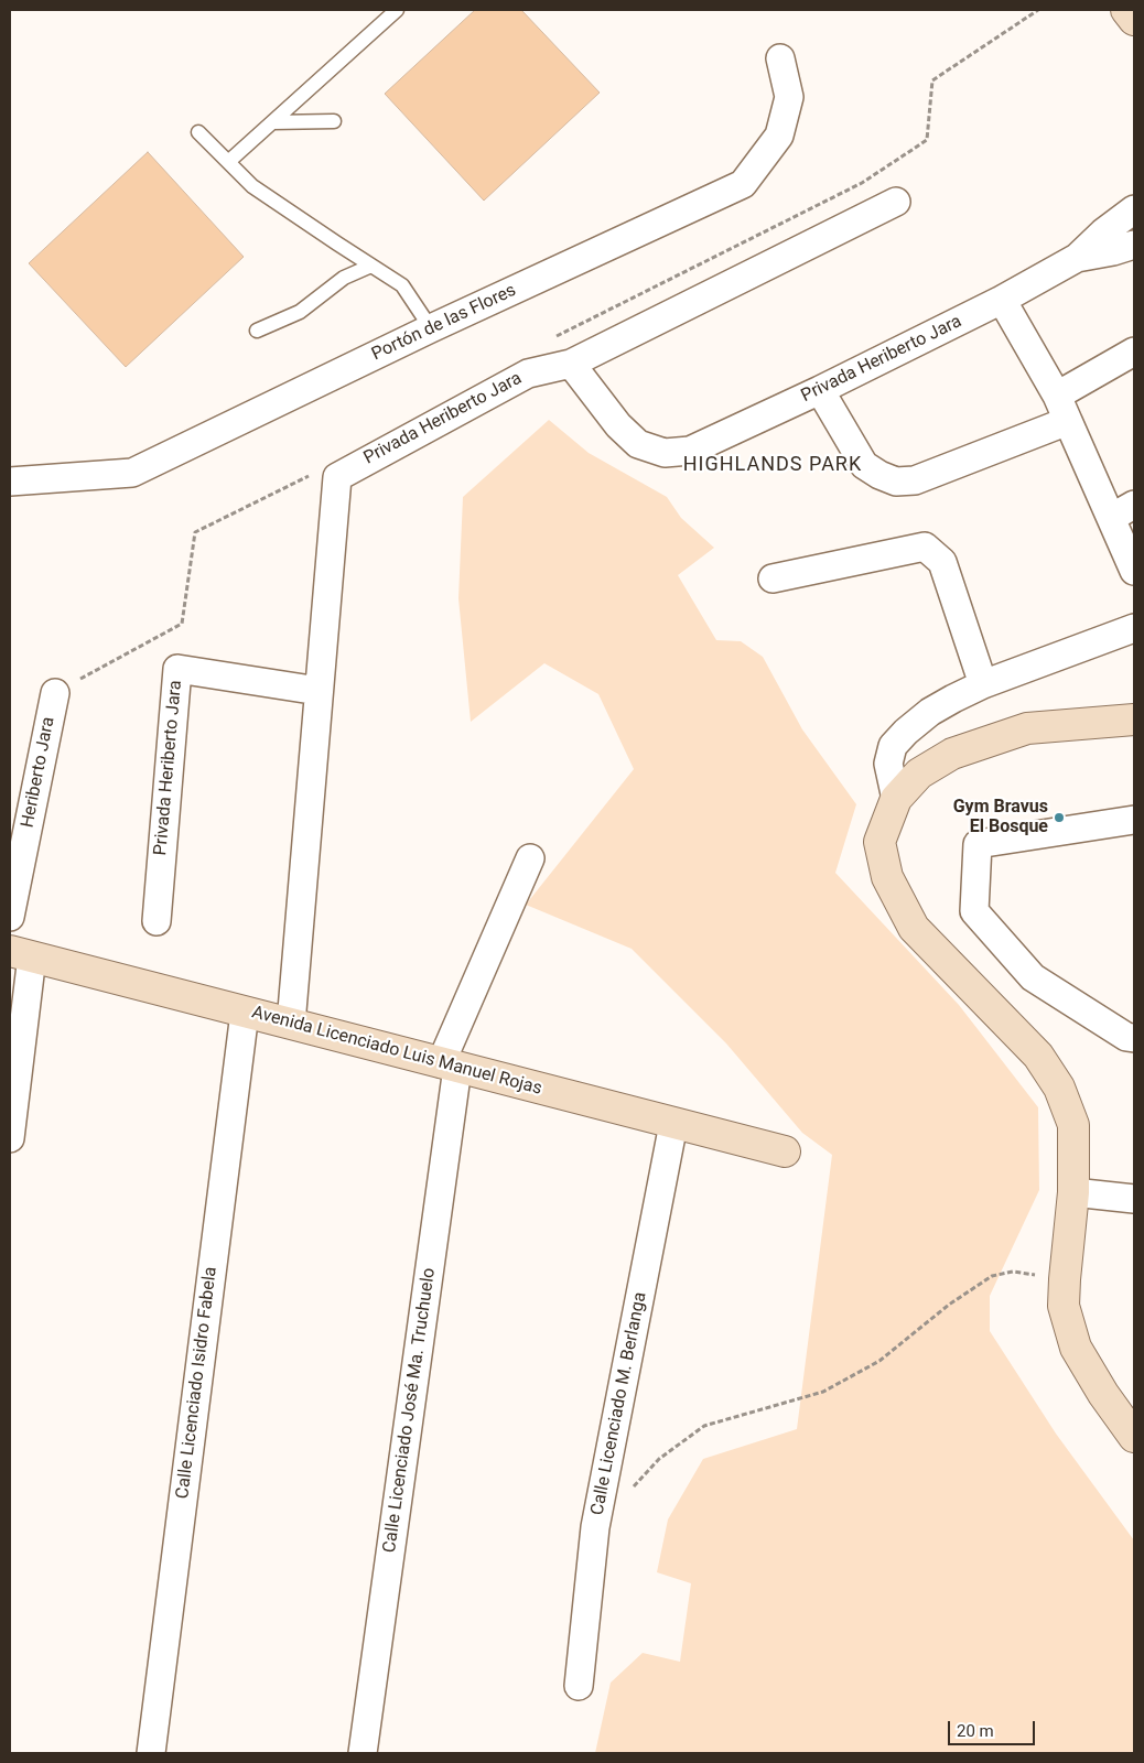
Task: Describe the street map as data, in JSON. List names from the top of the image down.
{
  "streets": {
    "main road": ["Avenida Licenciado Luis Manuel Rojas"],
    "street": [
      "Portón de las Flores",
      "Privada Heriberto Jara",
      "Heriberto Jara",
      "Calle Licenciado Isidro Fabela",
      "Calle Licenciado M. Berlanga",
      "Calle Licenciado José Ma. Truchuelo"
    ]
  },
  "crossings": [
    ["Avenida Licenciado Luis Manuel Rojas", "Calle Licenciado Isidro Fabela"],
    ["Avenida Licenciado Luis Manuel Rojas", "Calle Licenciado M. Berlanga"],
    ["Avenida Licenciado Luis Manuel Rojas", "Calle Licenciado José Ma. Truchuelo"]
  ],
  "districts": ["HIGHLANDS PARK"],
  "places": ["Gym Bravus El Bosque"],
  "scale_bar": "20 m"
}
